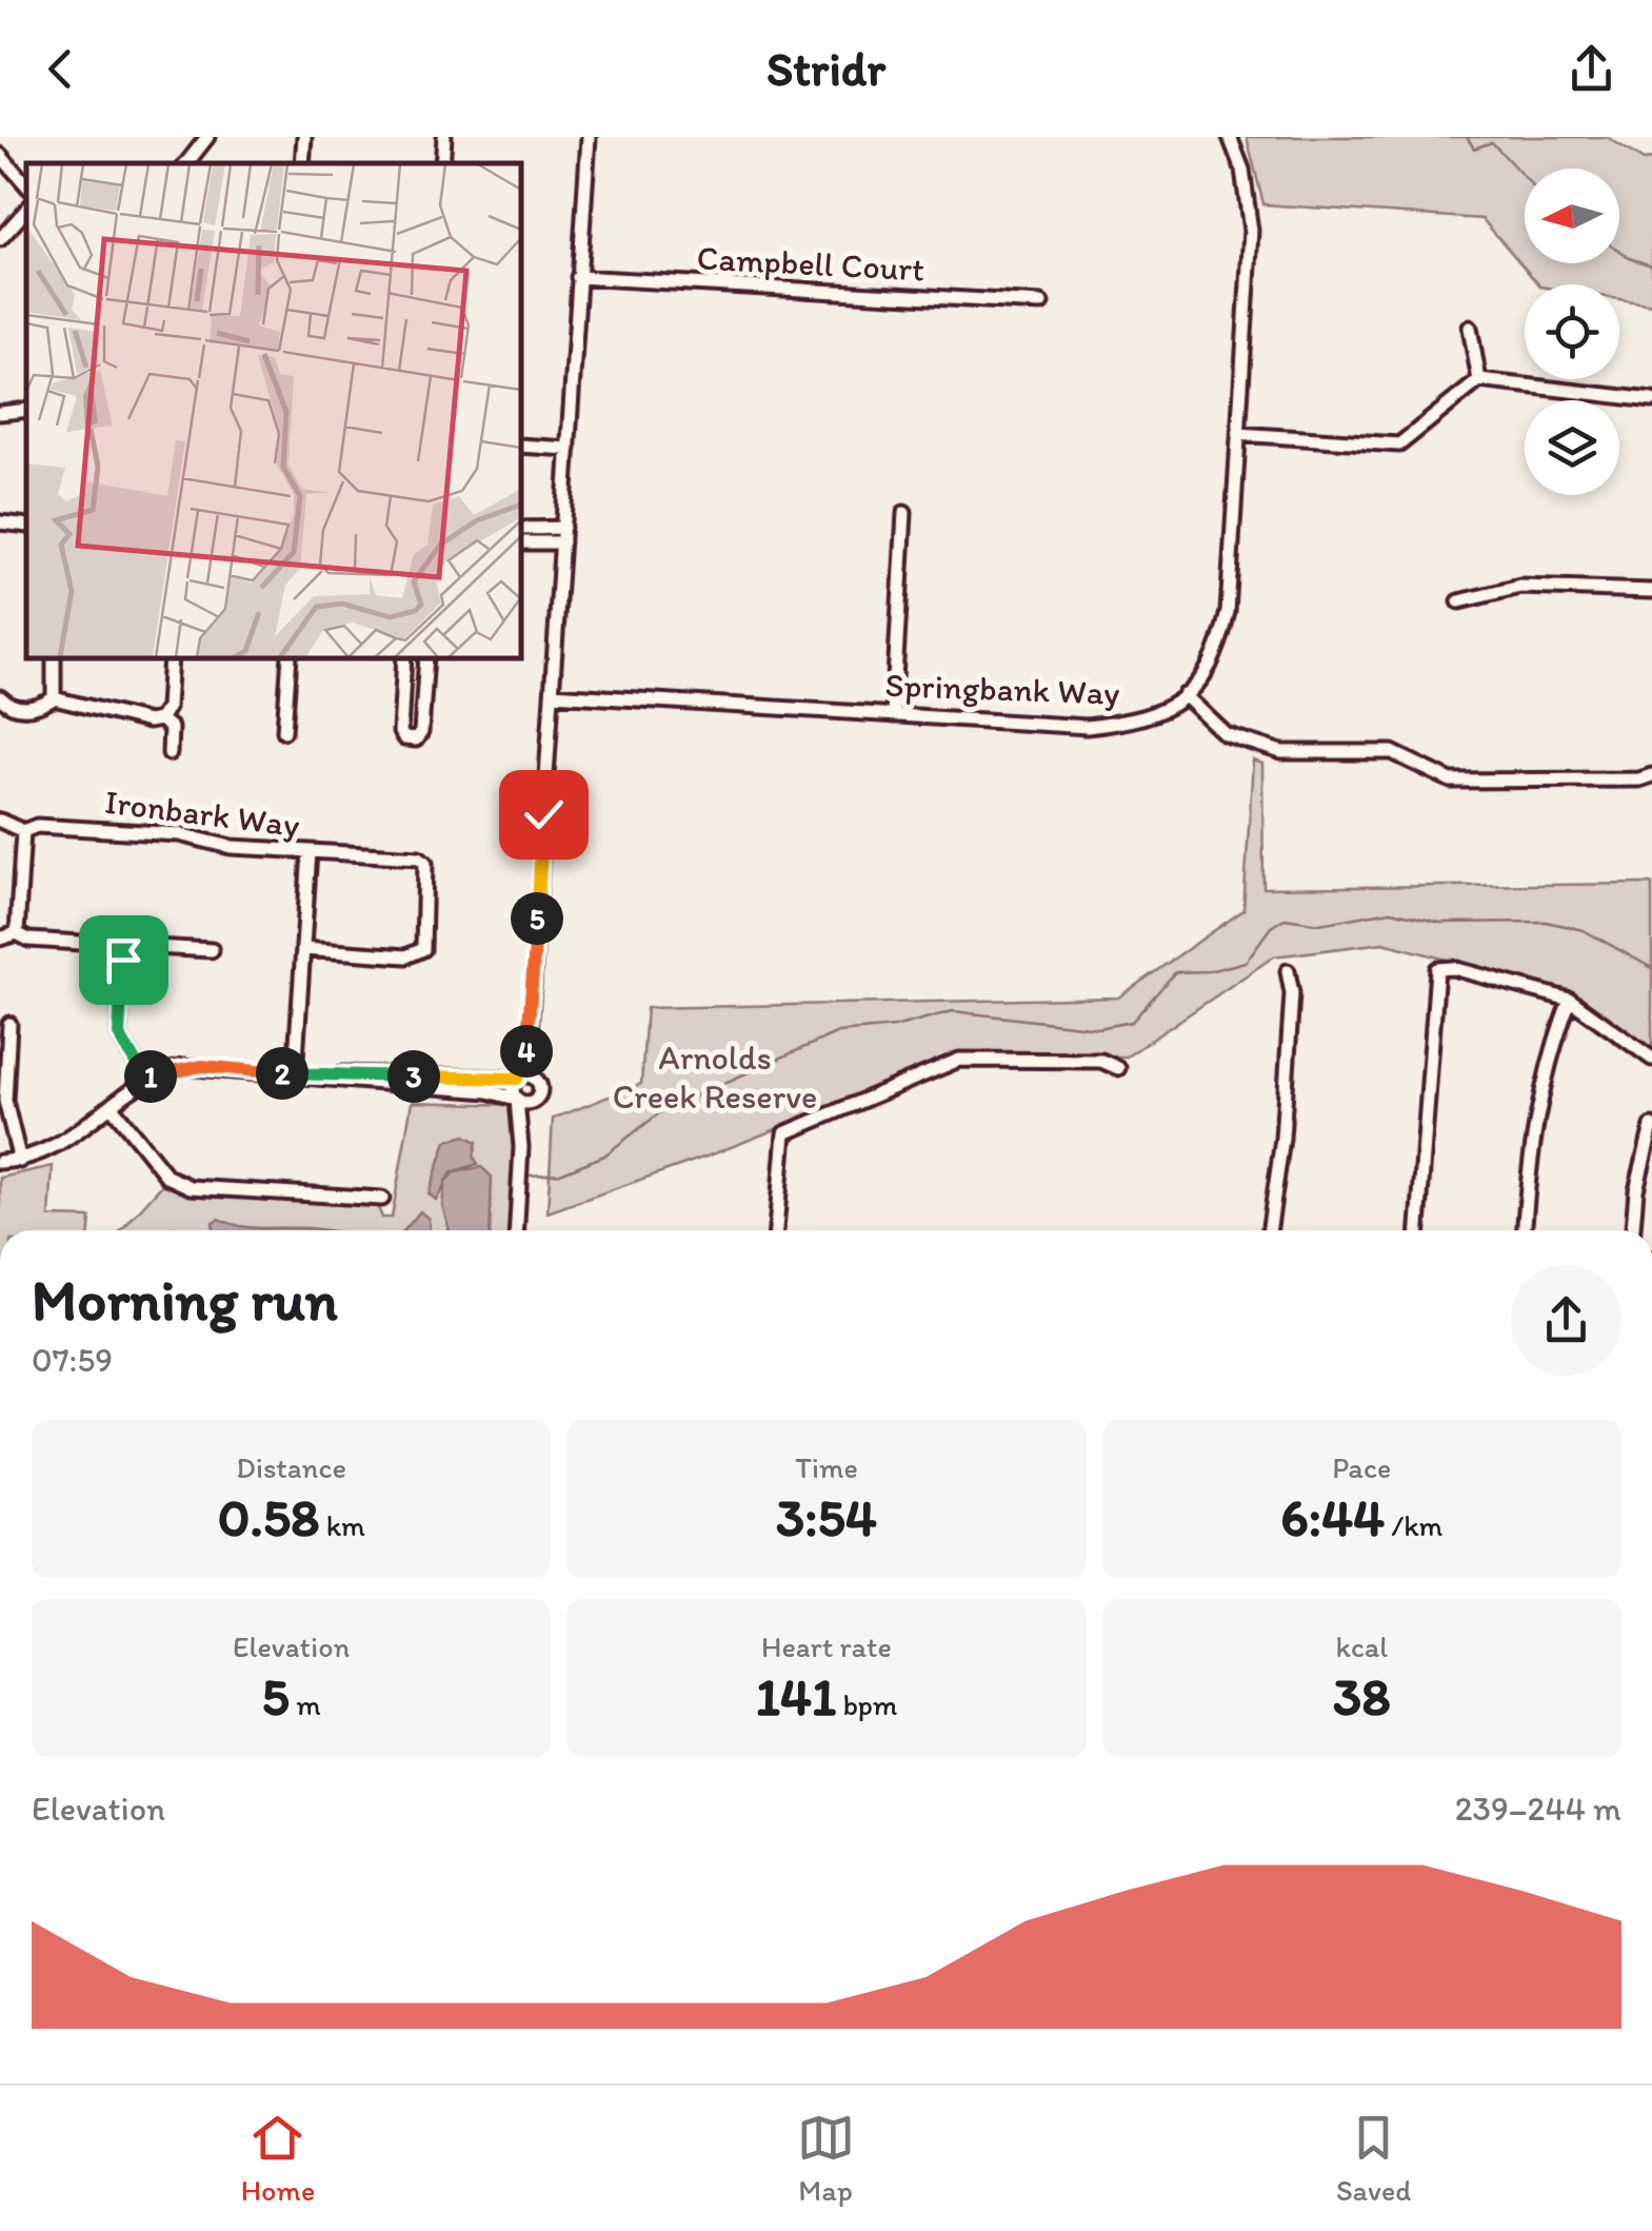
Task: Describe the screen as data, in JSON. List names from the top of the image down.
{
  "streets": {
    "street": ["Campbell Court", "Springbank Way", "Ironbark Way"]
  },
  "parks": ["Arnolds Creek Reserve"],
  "north": "left",
  "page": {
    "header": "Stridr",
    "pins": [
      "5",
      "4",
      "2",
      "1",
      "3"
    ],
    "heading": ["Morning run", "07:59"],
    "stats": [
      ["Distance", "0.58 km"],
      ["Time", "3:54"],
      ["Pace", "6:44 /km"],
      ["Elevation", "5 m"],
      ["Heart rate", "141 bpm"],
      ["kcal", "38"]
    ],
    "chart": ["Elevation", "239–244 m"],
    "tabs": ["Home", "Map", "Saved"]
  }
}
